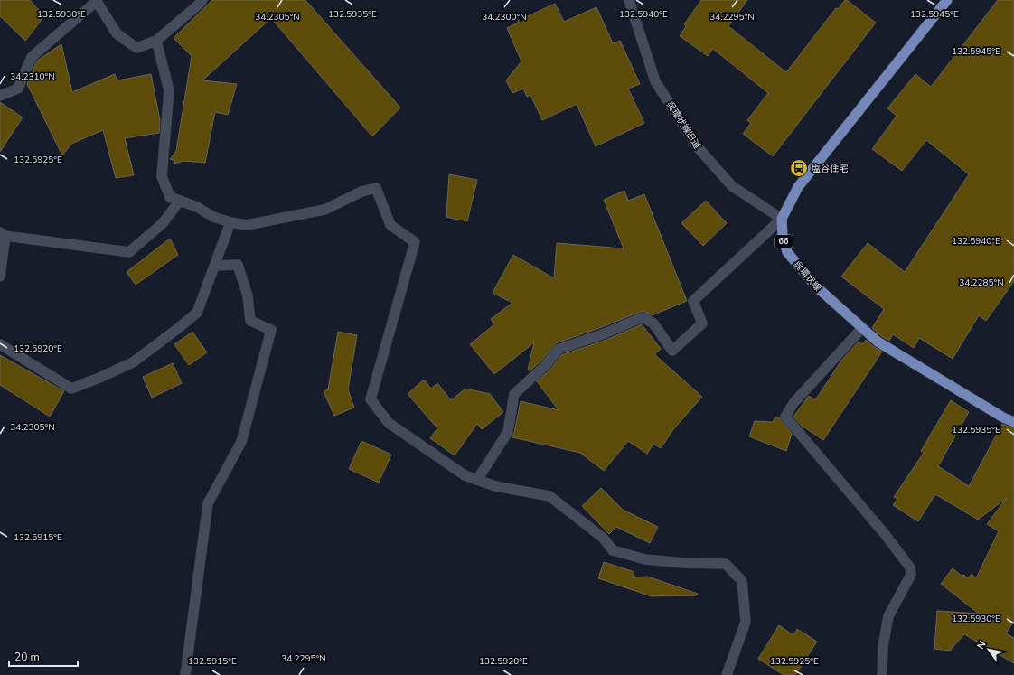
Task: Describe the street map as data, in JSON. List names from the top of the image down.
{
  "streets": {
    "main road": ["66", "呉環状線"],
    "street": ["呉環状線旧道"]
  },
  "crossings": [
    ["呉環状線旧道", "呉環状線"]
  ],
  "places": {
    "bus stop": ["塩谷住宅"]
  },
  "scale_bar": "20 m",
  "north": "top left",
  "coordinates": [
    "132.5945°E",
    "132.5930°E",
    "132.5935°E",
    "132.5940°E",
    "34.2305°N",
    "34.2300°N",
    "34.2295°N",
    "34.2310°N",
    "132.5925°E",
    "34.2285°N",
    "132.5920°E",
    "132.5915°E"
  ]
}
